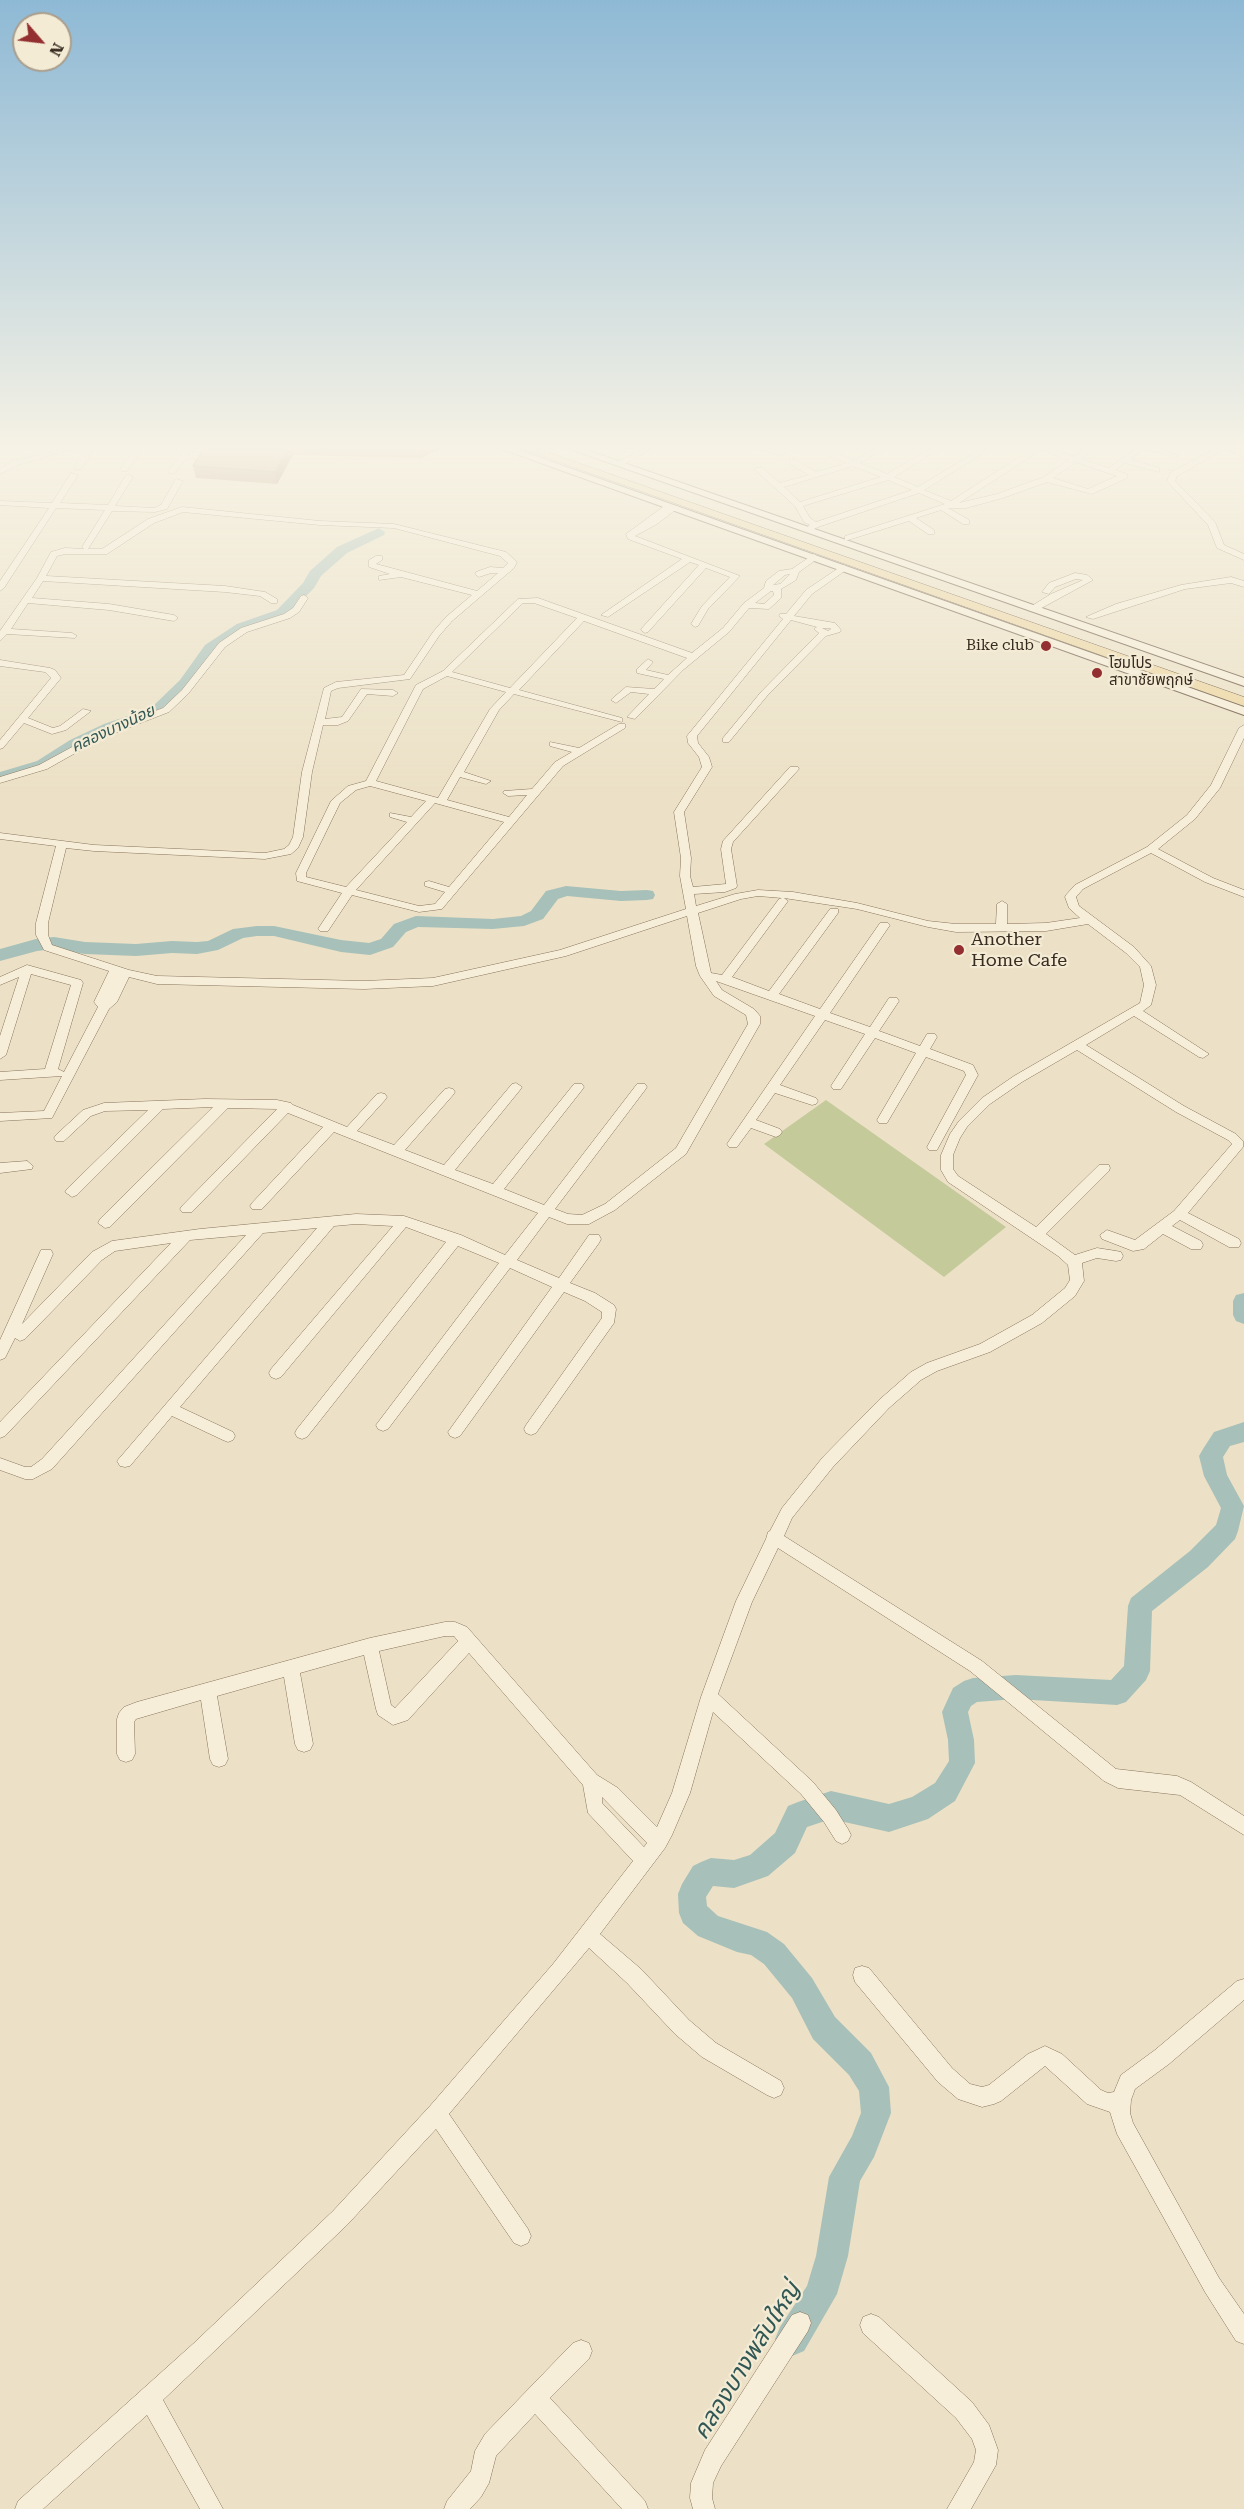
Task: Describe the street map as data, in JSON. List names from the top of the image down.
{
  "water": ["คลองบางน้อย", "คลองบางพลับใหญ่"],
  "places": ["Bike club", "โฮมโปร สาขาชัยพฤกษ์", "Another Home Cafe"],
  "north": "bottom right"
}
